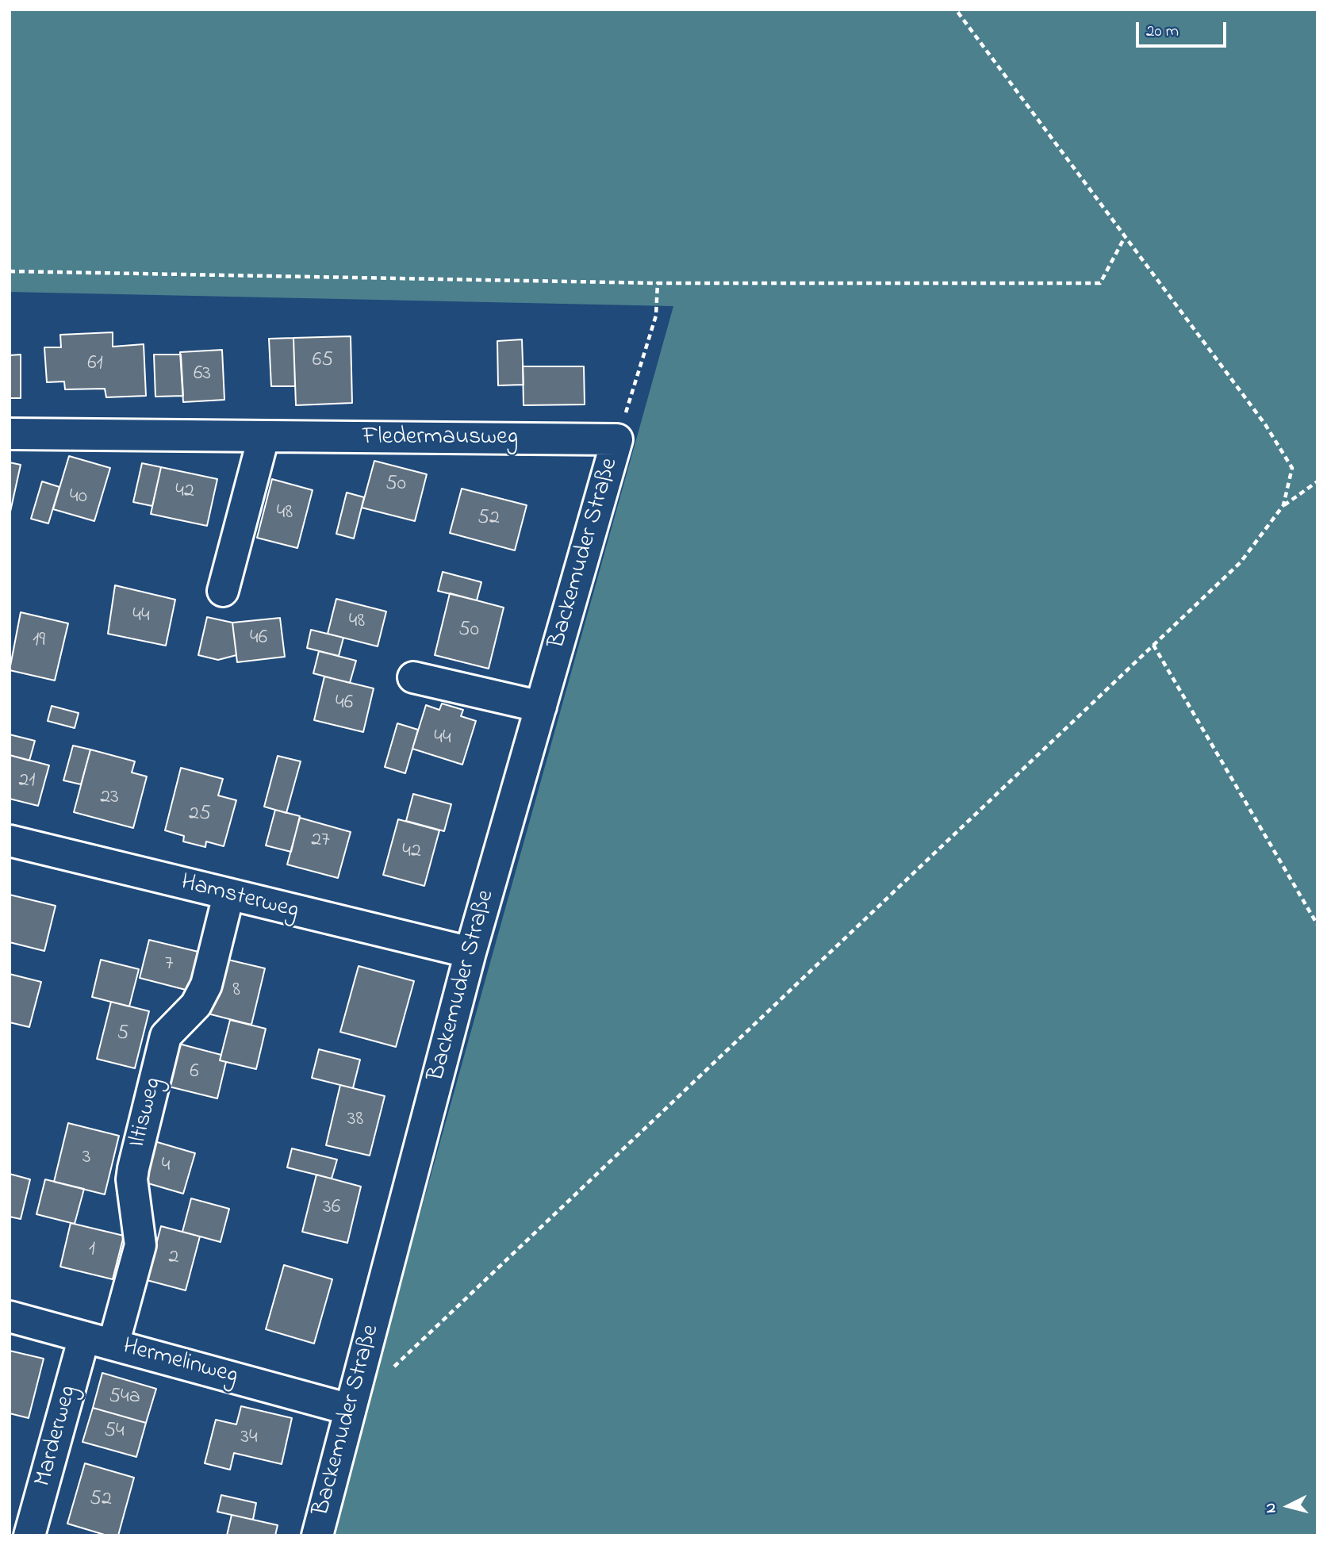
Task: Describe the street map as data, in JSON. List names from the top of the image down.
{
  "streets": {
    "street": [
      "Fledermausweg",
      "Backemuder Straße",
      "Hamsterweg",
      "Iltisweg",
      "Hermelinweg",
      "Marderweg"
    ]
  },
  "crossings": [
    ["Fledermausweg", "Backemuder Straße"],
    ["Backemuder Straße", "Hamsterweg"],
    ["Backemuder Straße", "Hermelinweg"],
    ["Hamsterweg", "Iltisweg"],
    ["Iltisweg", "Hermelinweg"],
    ["Hermelinweg", "Marderweg"]
  ],
  "house_numbers": [
    "65",
    "61",
    "63",
    "50",
    "42",
    "40",
    "48",
    "52",
    "44",
    "48",
    "50",
    "46",
    "19",
    "46",
    "44",
    "21",
    "23",
    "25",
    "27",
    "42",
    "7",
    "8",
    "5",
    "6",
    "38",
    "3",
    "4",
    "36",
    "1",
    "2",
    "54a",
    "54",
    "34",
    "52"
  ],
  "scale_bar": "20 m",
  "north": "left"
}
